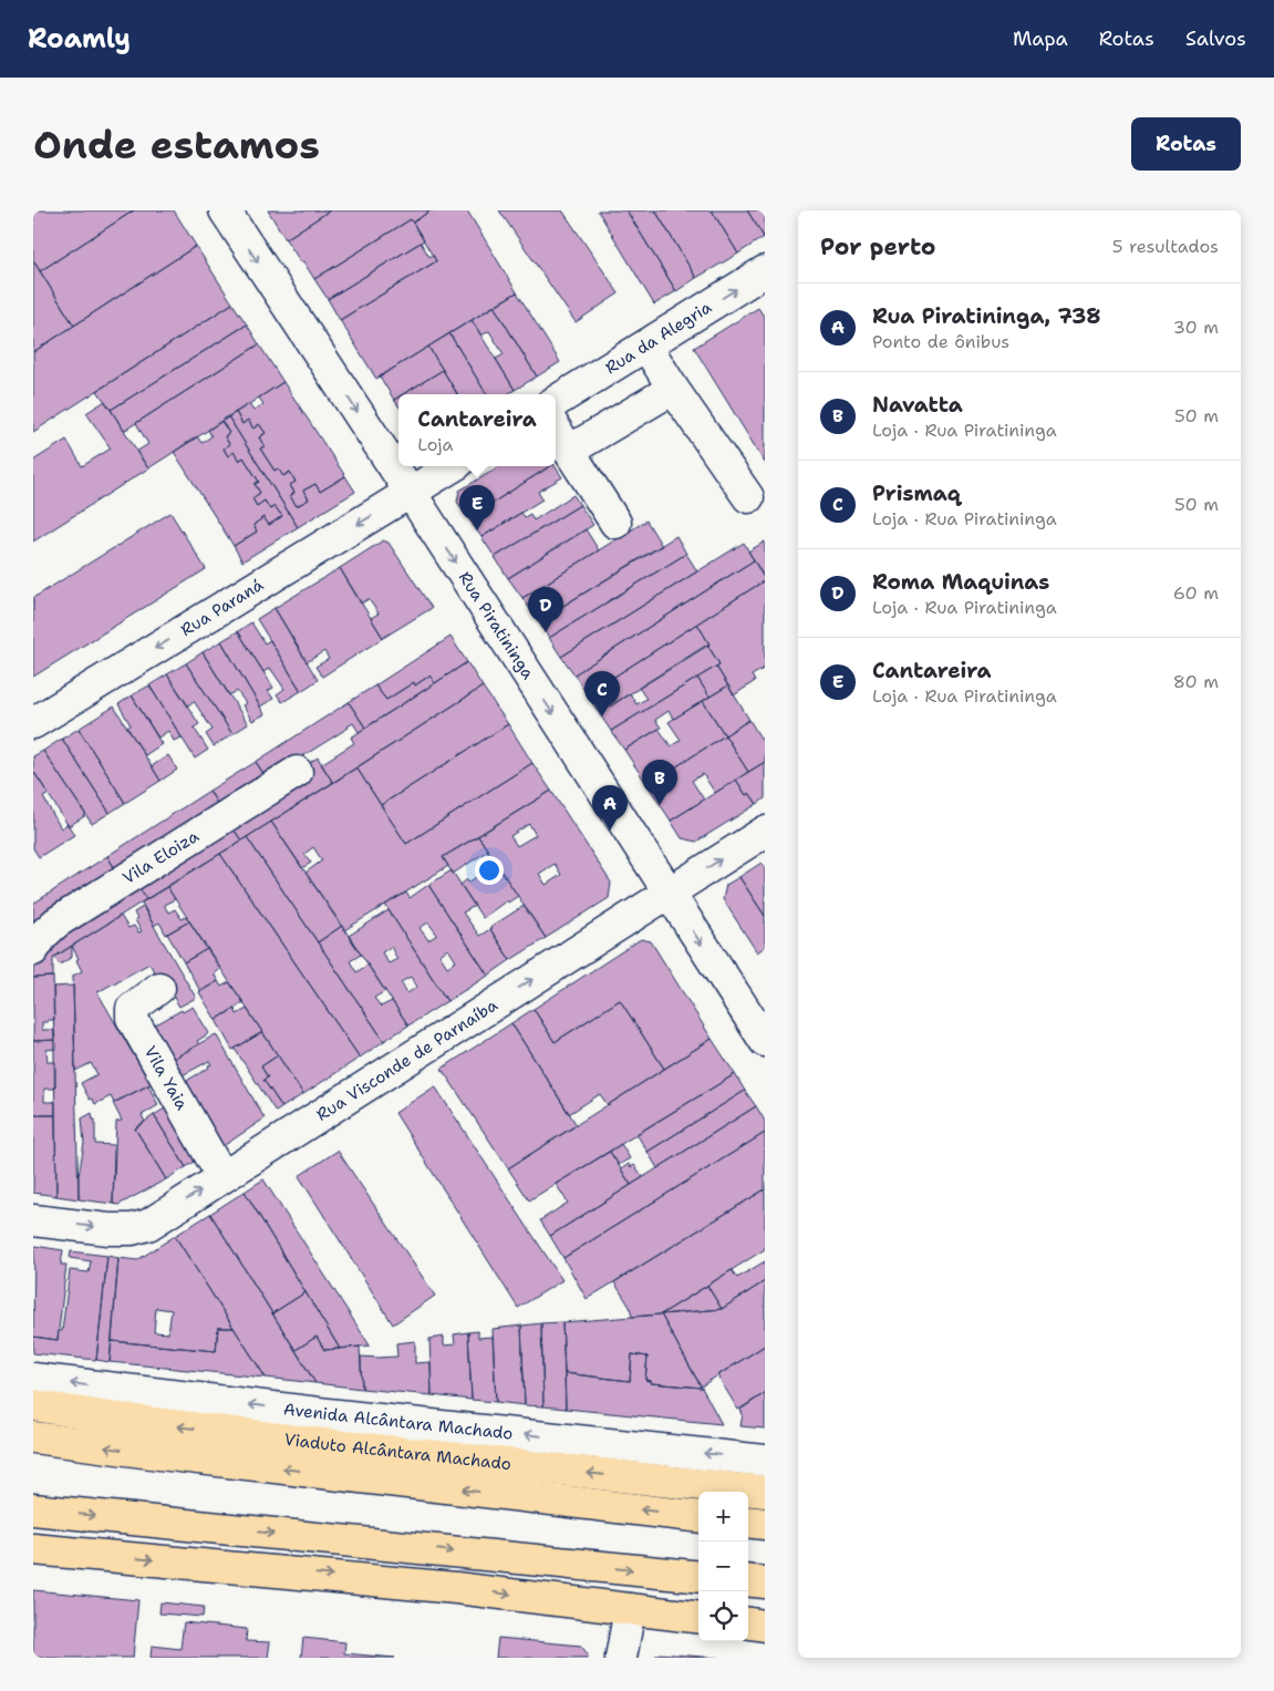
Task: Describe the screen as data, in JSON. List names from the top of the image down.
{
  "streets": {
    "main road": ["Viaduto Alcântara Machado"],
    "street": [
      "Rua da Alegria",
      "Rua Paraná",
      "Rua Piratininga",
      "Vila Eloiza",
      "Rua Visconde de Parnaíba",
      "Vila Yaia",
      "Avenida Alcântara Machado"
    ]
  },
  "crossings": [
    ["Rua Paraná", "Rua Piratininga"],
    ["Rua Piratininga", "Rua Visconde de Parnaíba"],
    ["Rua Visconde de Parnaíba", "Vila Yaia"]
  ],
  "one_way": [
    "Rua da Alegria",
    "Rua Paraná",
    "Rua Piratininga",
    "Rua Visconde de Parnaíba",
    "Avenida Alcântara Machado"
  ],
  "page": {
    "header": "Roamly",
    "nav": ["Mapa", "Rotas", "Salvos"],
    "buttons": "Rotas",
    "title": "Onde estamos",
    "heading": ["Por perto", "5 resultados"],
    "list": [
      {
        "mark": "A",
        "name": "Rua Piratininga, 738",
        "note": "Ponto de ônibus",
        "value": "30 m"
      },
      {
        "mark": "B",
        "name": "Navatta",
        "note": "Loja · Rua Piratininga",
        "value": "50 m"
      },
      {
        "mark": "C",
        "name": "Prismaq",
        "note": "Loja · Rua Piratininga",
        "value": "50 m"
      },
      {
        "mark": "D",
        "name": "Roma Maquinas",
        "note": "Loja · Rua Piratininga",
        "value": "60 m"
      },
      {
        "mark": "E",
        "name": "Cantareira",
        "note": "Loja · Rua Piratininga",
        "value": "80 m"
      }
    ],
    "popup": ["Cantareira", "Loja"],
    "pins": [
      "E",
      "D",
      "C",
      "B",
      "A"
    ],
    "map_buttons": ["+", "−"]
  }
}
